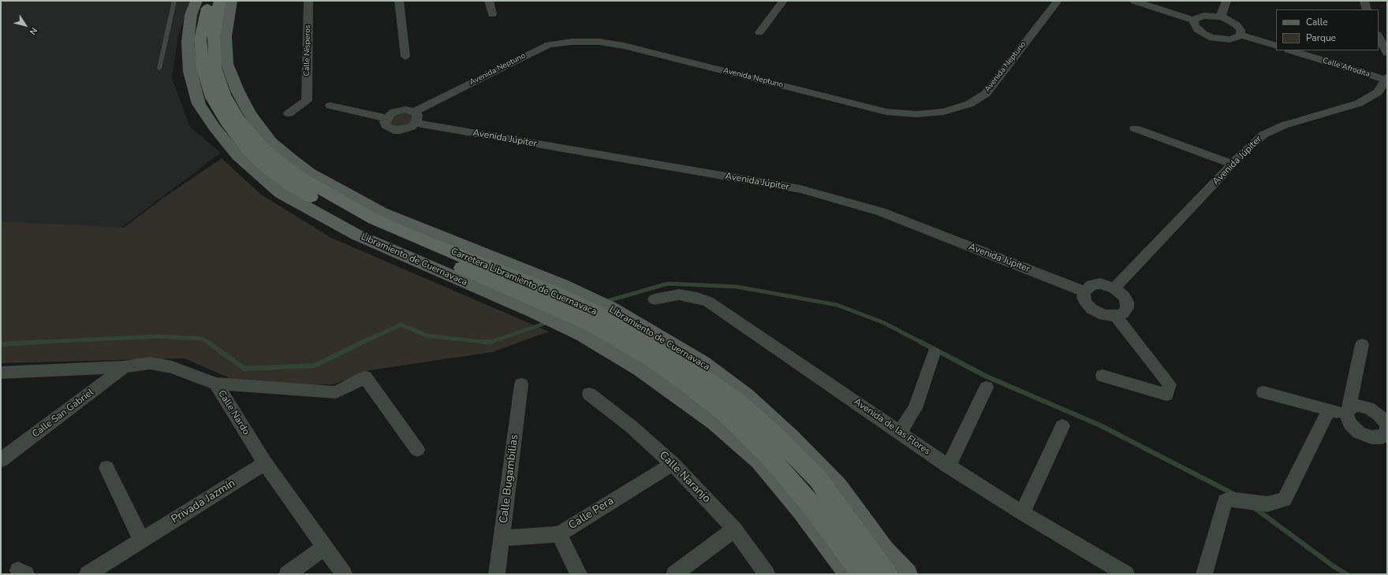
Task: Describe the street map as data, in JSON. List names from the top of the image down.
{
  "streets": {
    "highway": ["Carretera Libramiento de Cuernavaca"],
    "main road": ["Libramiento de Cuernavaca"],
    "street": [
      "Calle Nísperos",
      "Avenida Neptuno",
      "Calle Afrodita",
      "Avenida Júpiter",
      "Calle Nardo",
      "Calle San Gabriel",
      "Avenida de las Flores",
      "Calle Naranjo",
      "Calle Bugambilias",
      "Privada Jazmín",
      "Calle Pera"
    ]
  },
  "crossings": [
    ["Avenida Neptuno", "Avenida Júpiter"],
    ["Calle Afrodita", "Avenida Júpiter"],
    ["Libramiento de Cuernavaca", "Carretera Libramiento de Cuernavaca"],
    ["Calle Nardo", "Calle San Gabriel"],
    ["Calle Nardo", "Privada Jazmín"],
    ["Calle Naranjo", "Calle Pera"],
    ["Calle Bugambilias", "Calle Pera"]
  ],
  "legend": ["Calle", "Parque"],
  "north": "bottom right"
}
